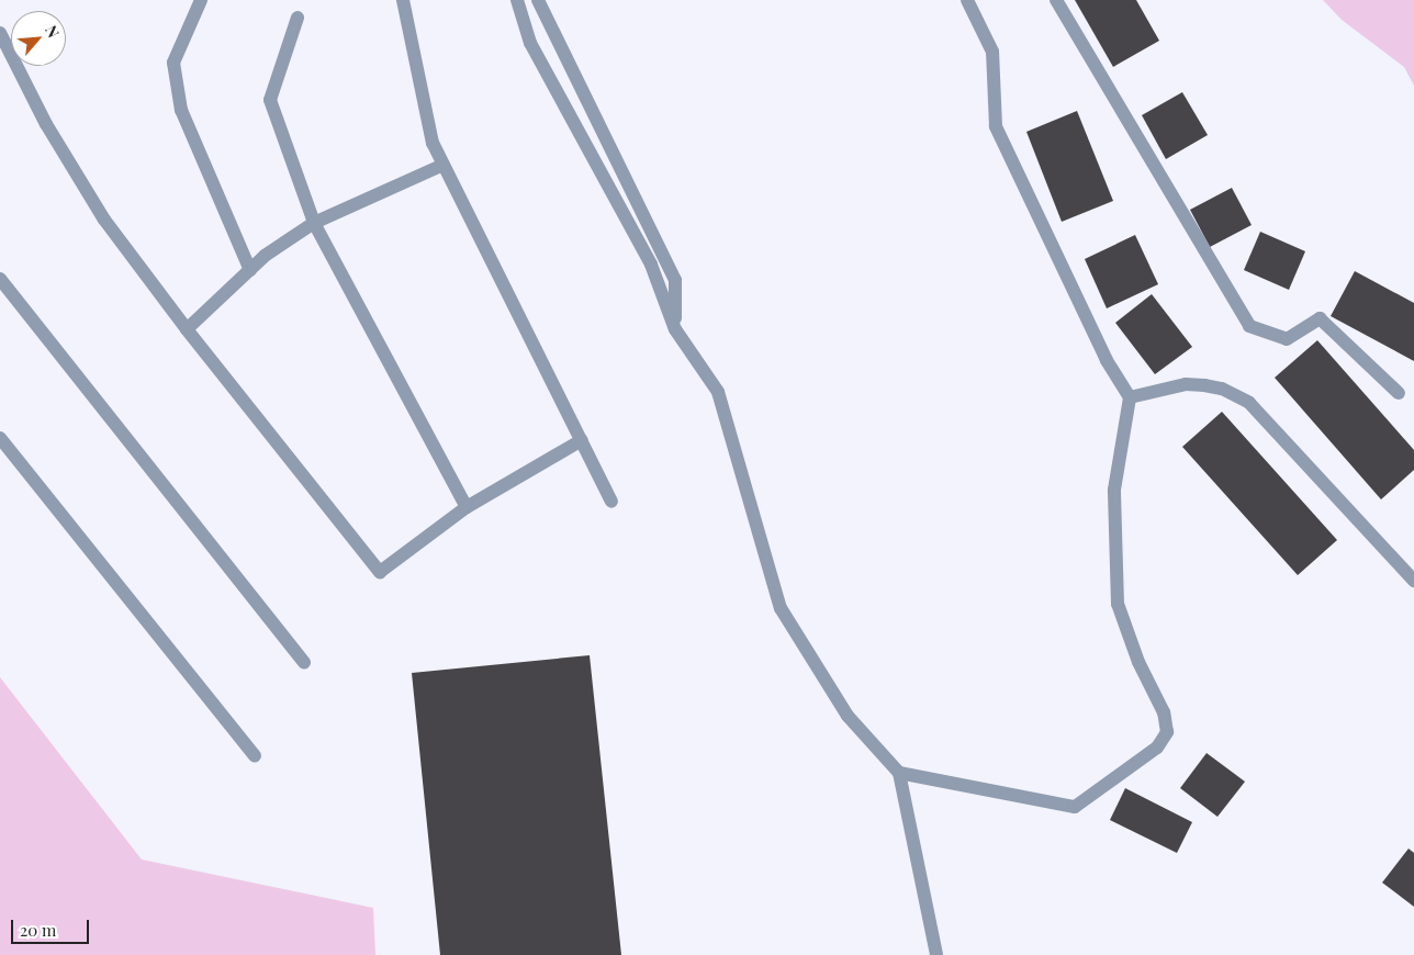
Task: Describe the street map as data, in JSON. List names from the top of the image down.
{
  "scale_bar": "20 m",
  "north": "top right"
}
